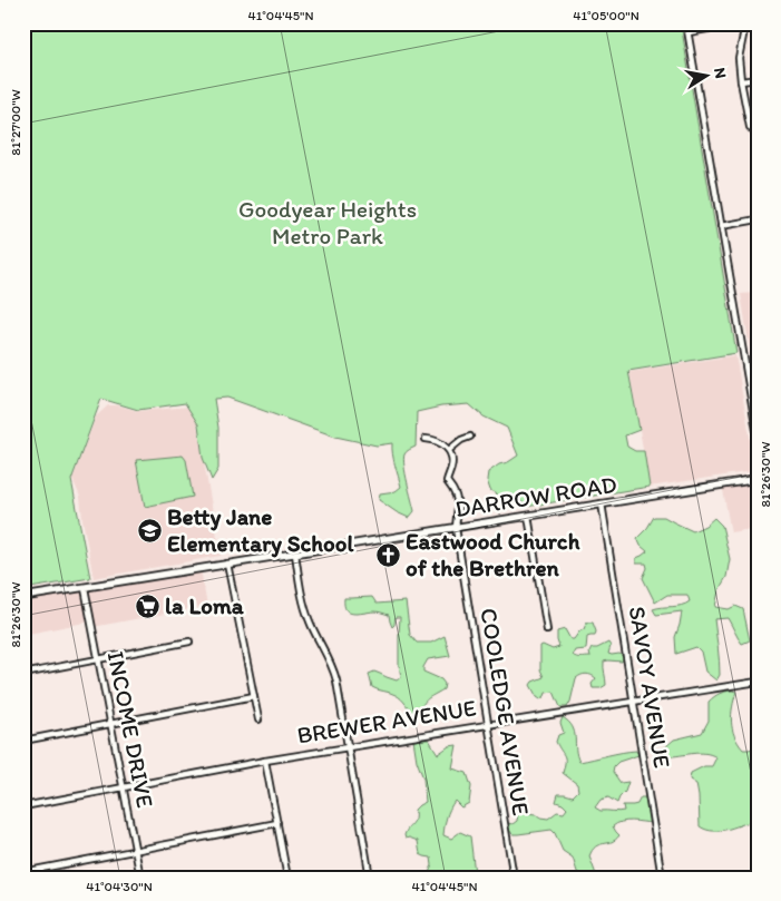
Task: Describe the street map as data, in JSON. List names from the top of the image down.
{
  "streets": {
    "main road": ["DARROW ROAD"],
    "street": [
      "SAVOY AVENUE",
      "COOLEDGE AVENUE",
      "BREWER AVENUE",
      "INCOME DRIVE"
    ]
  },
  "crossings": [
    ["DARROW ROAD", "SAVOY AVENUE"],
    ["DARROW ROAD", "COOLEDGE AVENUE"],
    ["DARROW ROAD", "INCOME DRIVE"],
    ["SAVOY AVENUE", "BREWER AVENUE"],
    ["COOLEDGE AVENUE", "BREWER AVENUE"],
    ["BREWER AVENUE", "INCOME DRIVE"]
  ],
  "parks": ["Goodyear Heights Metro Park"],
  "places": {
    "school or university": ["Betty Jane Elementary School"],
    "church": ["Eastwood Church of the Brethren"],
    "supermarket": ["la Loma"]
  },
  "north": "right",
  "coordinates": [
    "41°04'45\"N",
    "41°05'00\"N",
    "81°27'00\"W",
    "81°26'30\"W",
    "41°04'30\"N"
  ]
}
